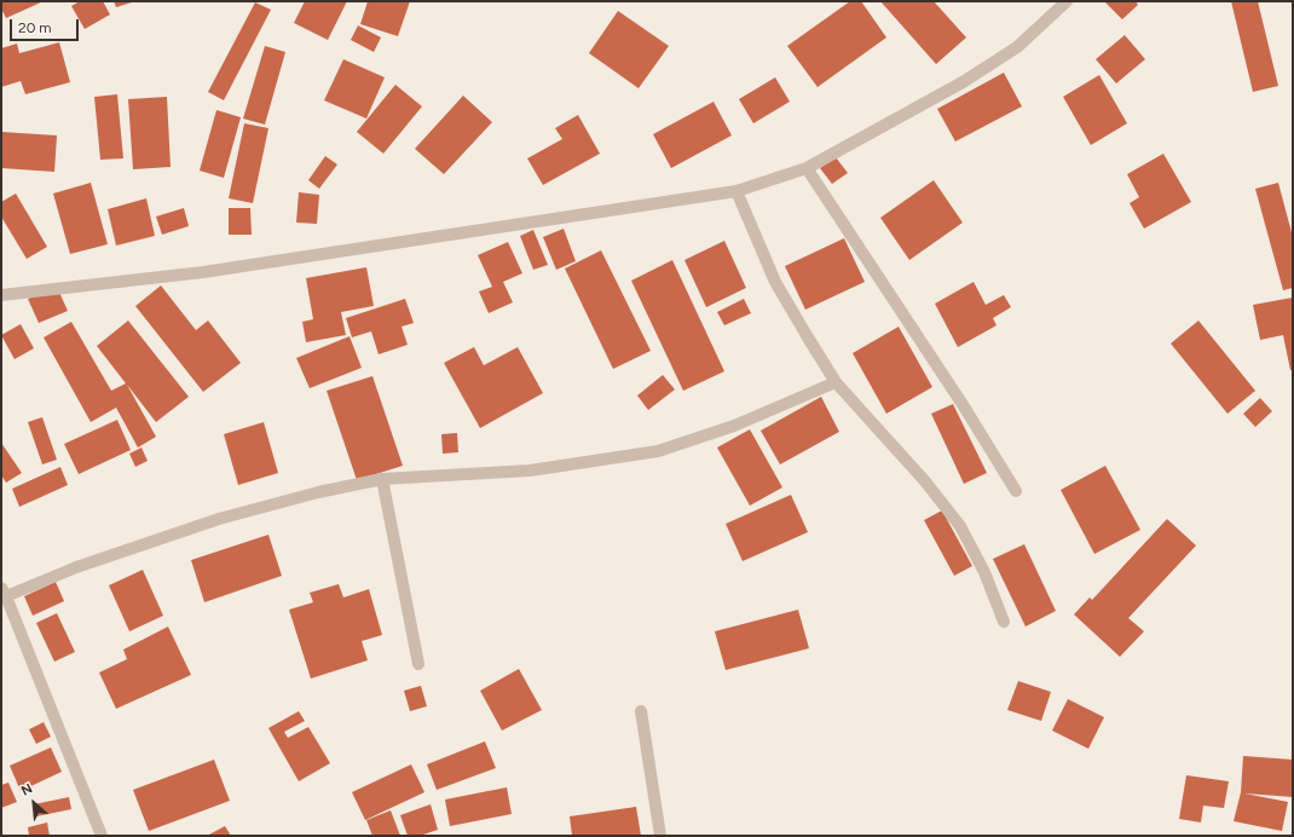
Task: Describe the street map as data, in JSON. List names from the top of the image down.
{
  "scale_bar": "20 m",
  "north": "top left"
}
